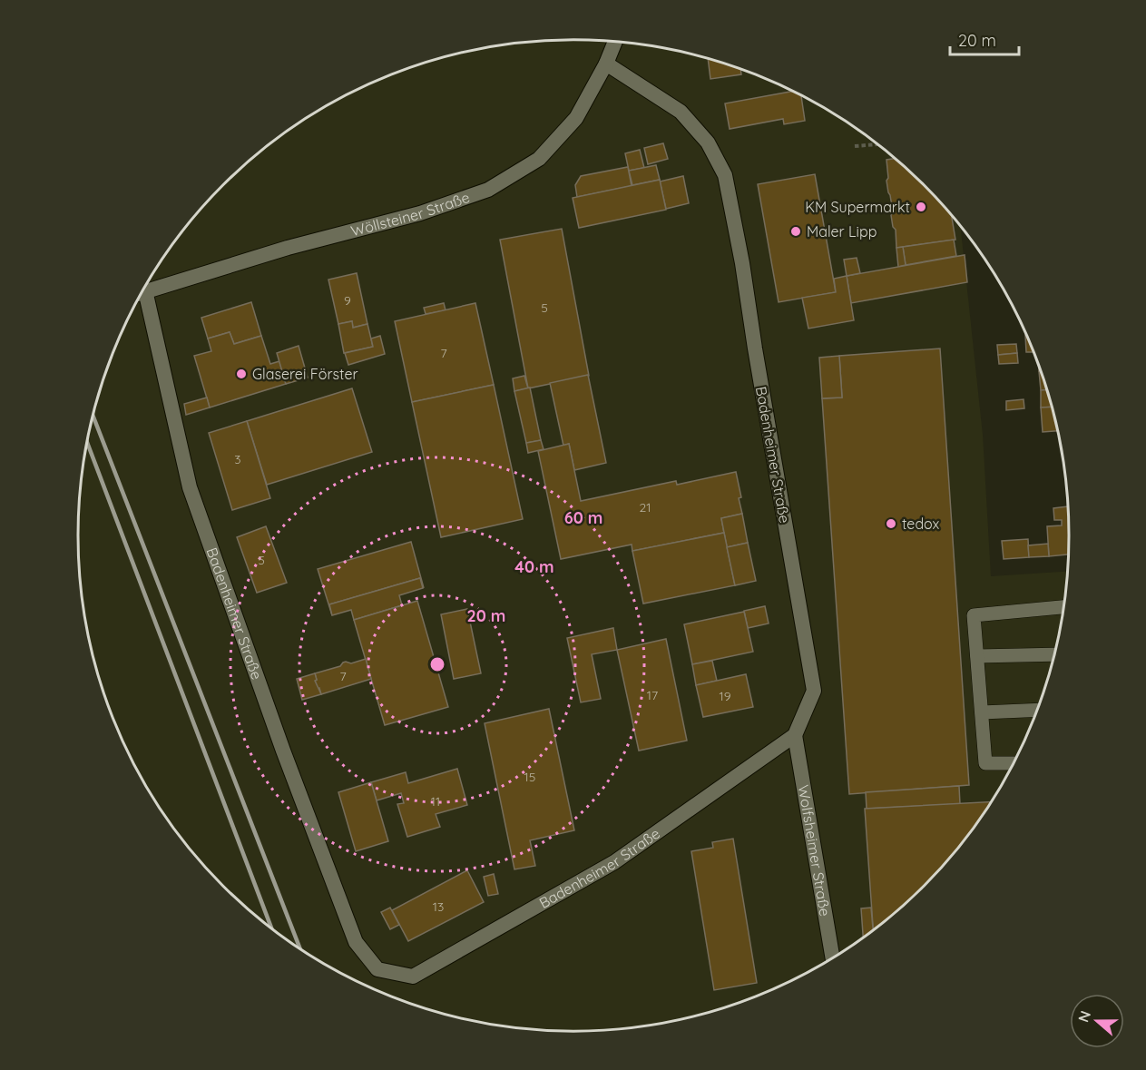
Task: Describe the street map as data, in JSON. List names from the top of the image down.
{
  "streets": {
    "street": ["Wöllsteiner Straße", "Badenheimer Straße", "Wolfsheimer Straße"]
  },
  "crossings": [
    ["Wöllsteiner Straße", "Badenheimer Straße"],
    ["Badenheimer Straße", "Wolfsheimer Straße"]
  ],
  "places": [
    "KM Supermarkt",
    "Maler Lipp",
    "Glaserei Förster",
    "tedox"
  ],
  "house_numbers": [
    "9",
    "5",
    "7",
    "3",
    "21",
    "5",
    "7",
    "17",
    "19",
    "15",
    "11",
    "13"
  ],
  "scale_bar": "20 m",
  "north": "left",
  "rings": ["60 m", "40 m", "20 m"]
}
